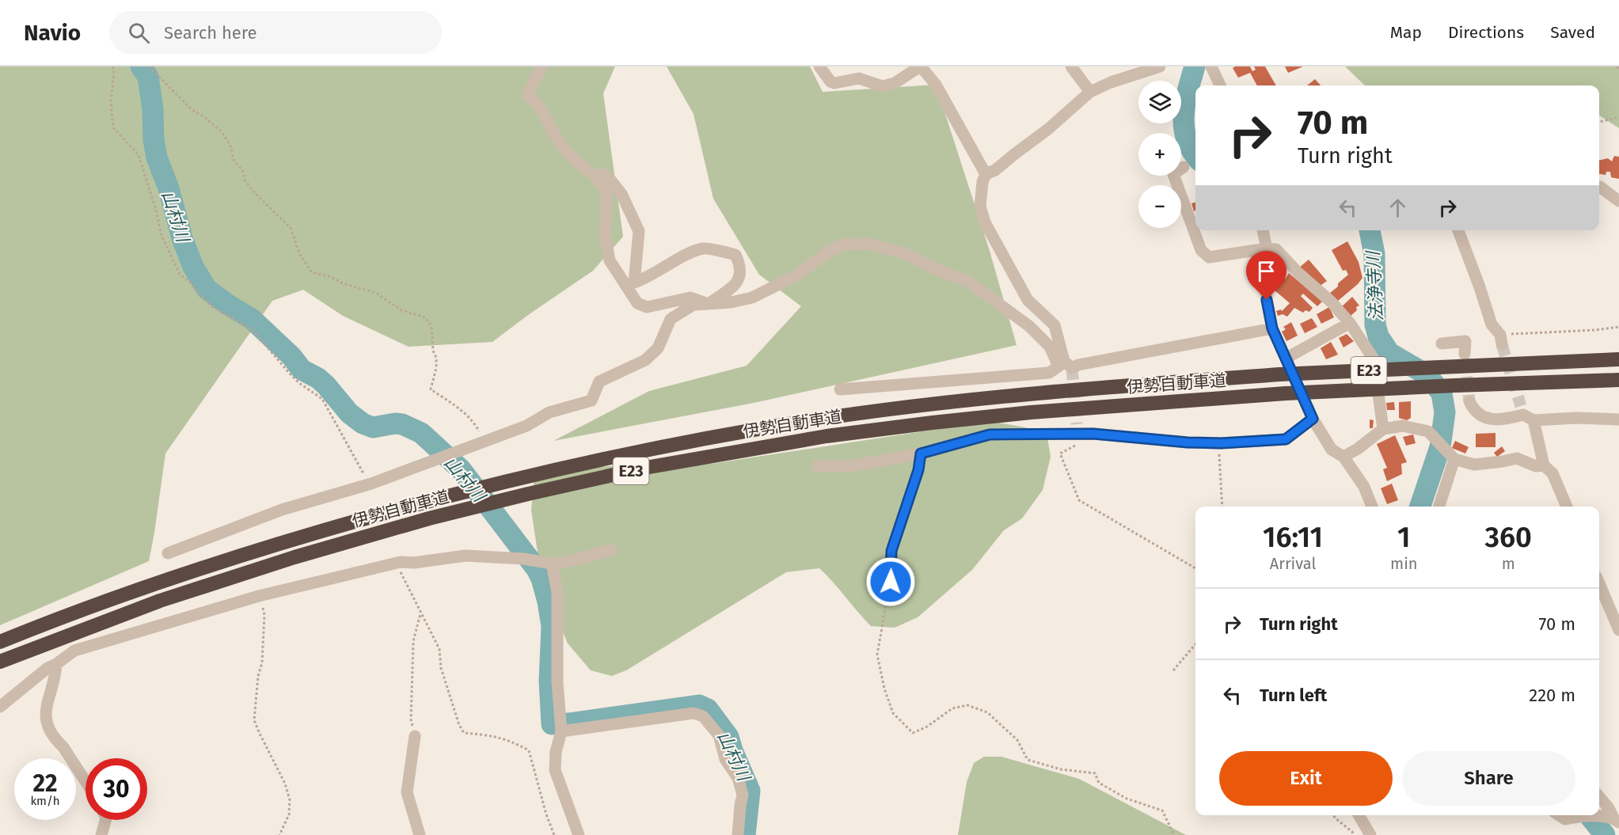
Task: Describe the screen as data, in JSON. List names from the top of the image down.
{
  "streets": {
    "highway": ["E23", "伊勢自動車道"]
  },
  "water": ["山村川", "法浄寺川"],
  "page": {
    "header": "Navio",
    "search": "Search here",
    "nav": ["Map", "Directions", "Saved"],
    "map_buttons": ["+", "−"],
    "turn": ["70 m", "Turn right"],
    "eta": [
      "16:11",
      "Arrival",
      "1",
      "min",
      "360",
      "m"
    ],
    "list": [
      {
        "name": "Turn right",
        "value": "70 m"
      },
      {
        "name": "Turn left",
        "value": "220 m"
      }
    ],
    "buttons": ["Exit", "Share"],
    "speed": "22 km/h",
    "limit": "30"
  }
}
